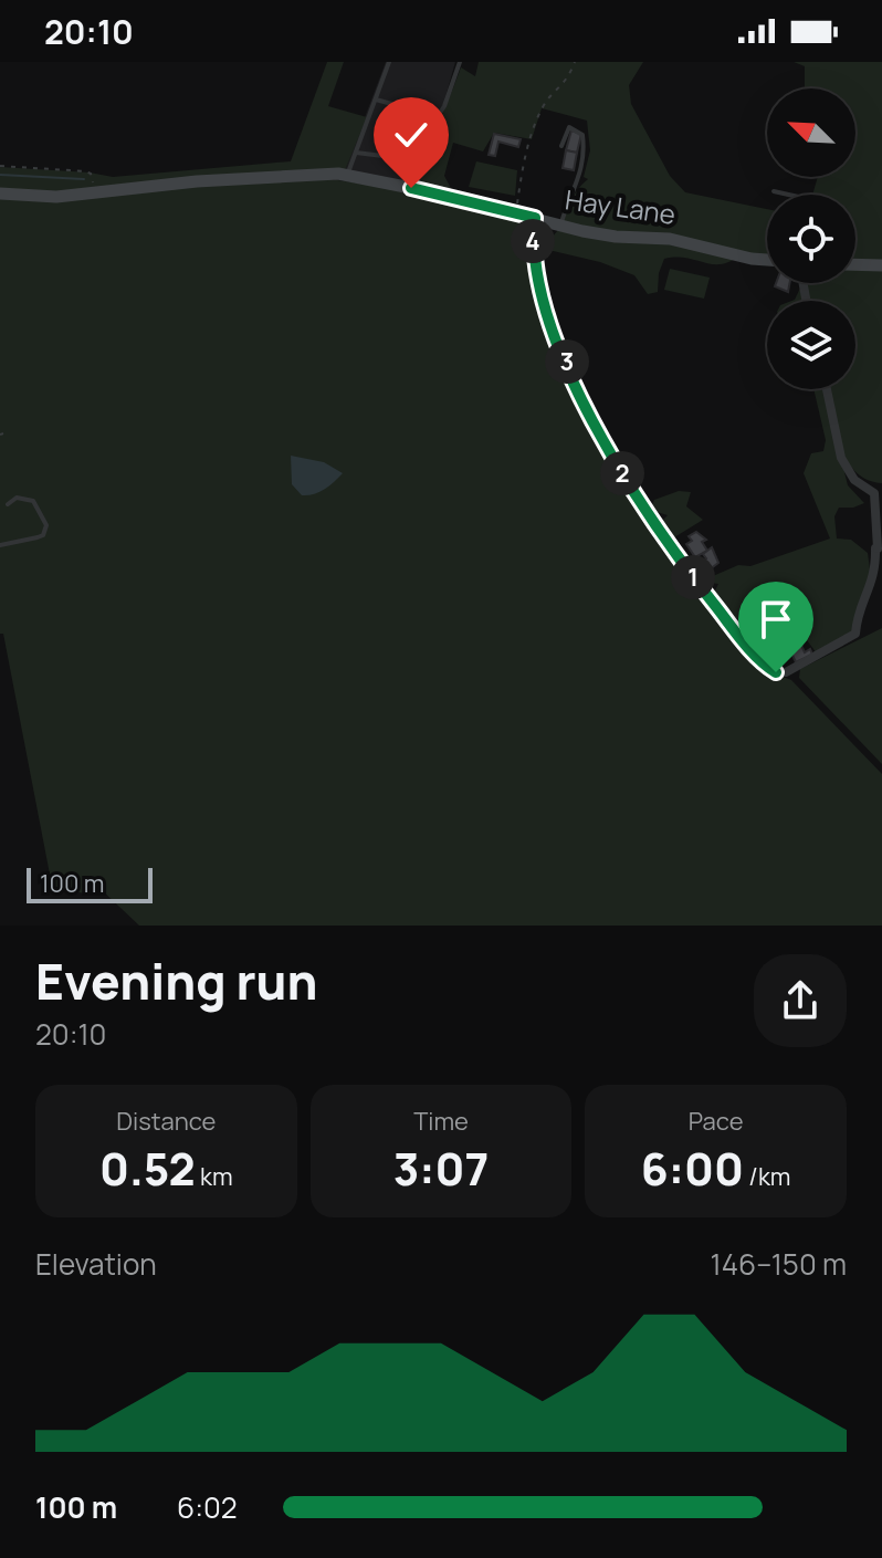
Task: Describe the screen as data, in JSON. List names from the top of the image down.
{
  "streets": {
    "street": ["Hay Lane"]
  },
  "scale_bar": "100 m",
  "north": "top left",
  "page": {
    "status": "20:10",
    "pins": [
      "4",
      "3",
      "2",
      "1"
    ],
    "scale": "100 m",
    "heading": ["Evening run", "20:10"],
    "stats": [
      ["Distance", "0.52 km"],
      ["Time", "3:07"],
      ["Pace", "6:00 /km"]
    ],
    "chart": ["Elevation", "146–150 m"],
    "list": [
      {
        "name": "100 m",
        "note": "6:02"
      }
    ]
  }
}
